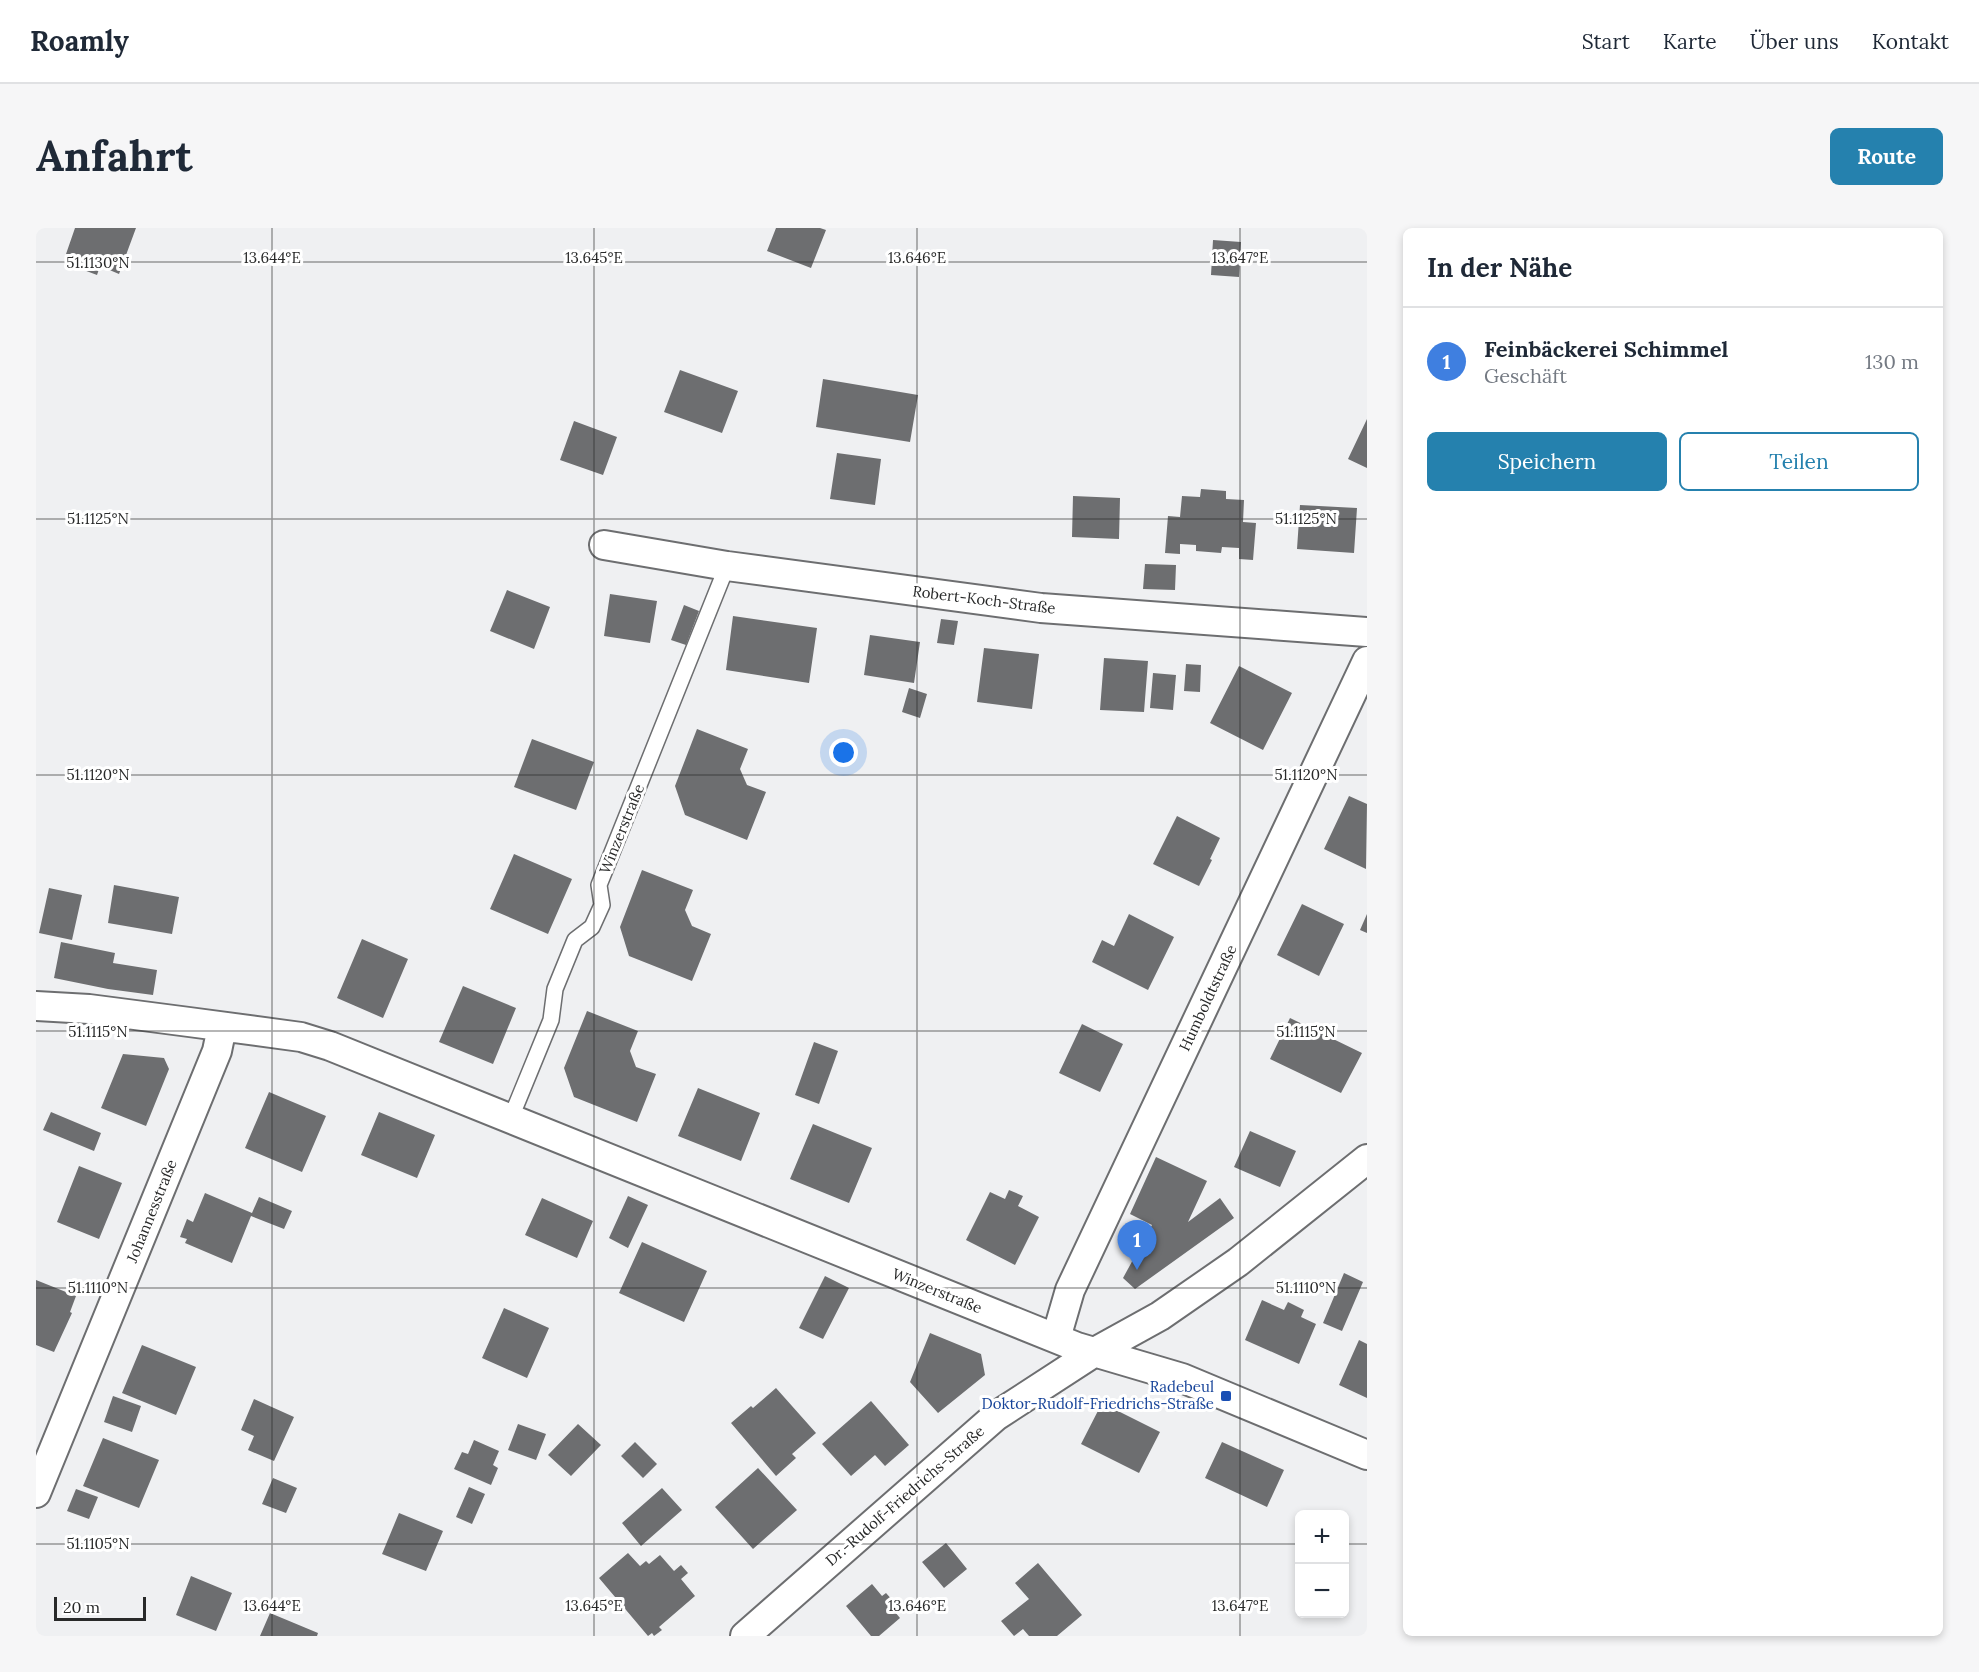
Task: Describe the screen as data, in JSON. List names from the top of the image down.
{
  "streets": {
    "street": [
      "Robert-Koch-Straße",
      "Winzerstraße",
      "Humboldtstraße",
      "Johannesstraße",
      "Dr.-Rudolf-Friedrichs-Straße"
    ]
  },
  "crossings": [
    ["Robert-Koch-Straße", "Winzerstraße"],
    ["Winzerstraße", "Humboldtstraße"],
    ["Winzerstraße", "Johannesstraße"],
    ["Winzerstraße", "Dr.-Rudolf-Friedrichs-Straße"]
  ],
  "places": {
    "transit": ["Radebeul Doktor-Rudolf-Friedrichs-Straße"]
  },
  "scale_bar": "20 m",
  "page": {
    "header": "Roamly",
    "nav": [
      "Start",
      "Karte",
      "Über uns",
      "Kontakt"
    ],
    "buttons": [
      "Route",
      ["Speichern", "Teilen"]
    ],
    "title": "Anfahrt",
    "heading": "In der Nähe",
    "list": [
      {
        "mark": "1",
        "name": "Feinbäckerei Schimmel",
        "note": "Geschäft",
        "value": "130 m"
      }
    ],
    "pins": "1",
    "map_buttons": ["+", "−"],
    "scale": "20 m"
  },
  "coordinates": [
    "13.644°E",
    "13.645°E",
    "13.646°E",
    "13.647°E",
    "51.1130°N",
    "51.1125°N",
    "51.1120°N",
    "51.1115°N",
    "51.1110°N",
    "51.1105°N"
  ]
}
